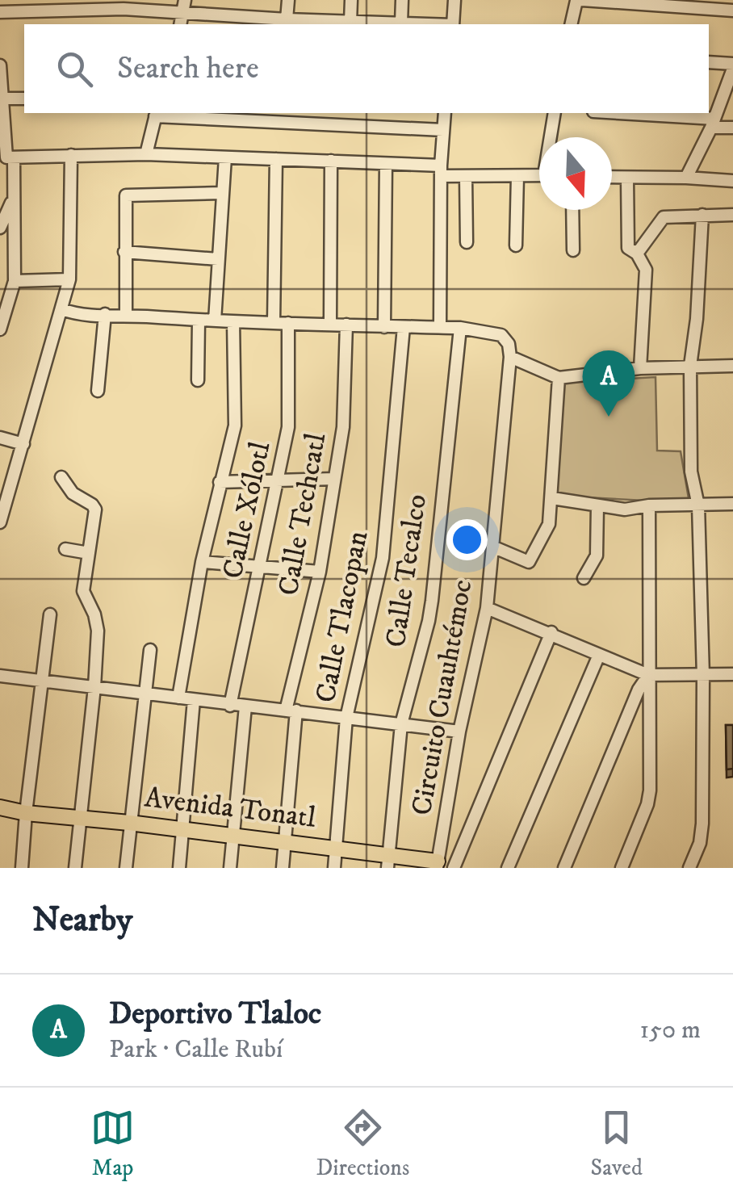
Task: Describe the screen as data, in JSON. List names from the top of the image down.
{
  "streets": {
    "main road": ["Avenida Tonatl"],
    "street": [
      "Calle Xólotl",
      "Calle Techcatl",
      "Calle Tecalco",
      "Calle Tlacopan",
      "Circuito Cuauhtémoc"
    ]
  },
  "crossings": [
    ["Calle Techcatl", "Avenida Tonatl"],
    ["Calle Tecalco", "Circuito Cuauhtémoc"],
    ["Calle Tecalco", "Avenida Tonatl"],
    ["Calle Tlacopan", "Avenida Tonatl"],
    ["Circuito Cuauhtémoc", "Avenida Tonatl"]
  ],
  "north": "bottom",
  "page": {
    "search": "Search here",
    "pins": "A",
    "heading": "Nearby",
    "list": [
      {
        "mark": "A",
        "name": "Deportivo Tlaloc",
        "note": "Park · Calle Rubí",
        "value": "150 m"
      }
    ],
    "nav": ["Map", "Directions", "Saved"]
  }
}
